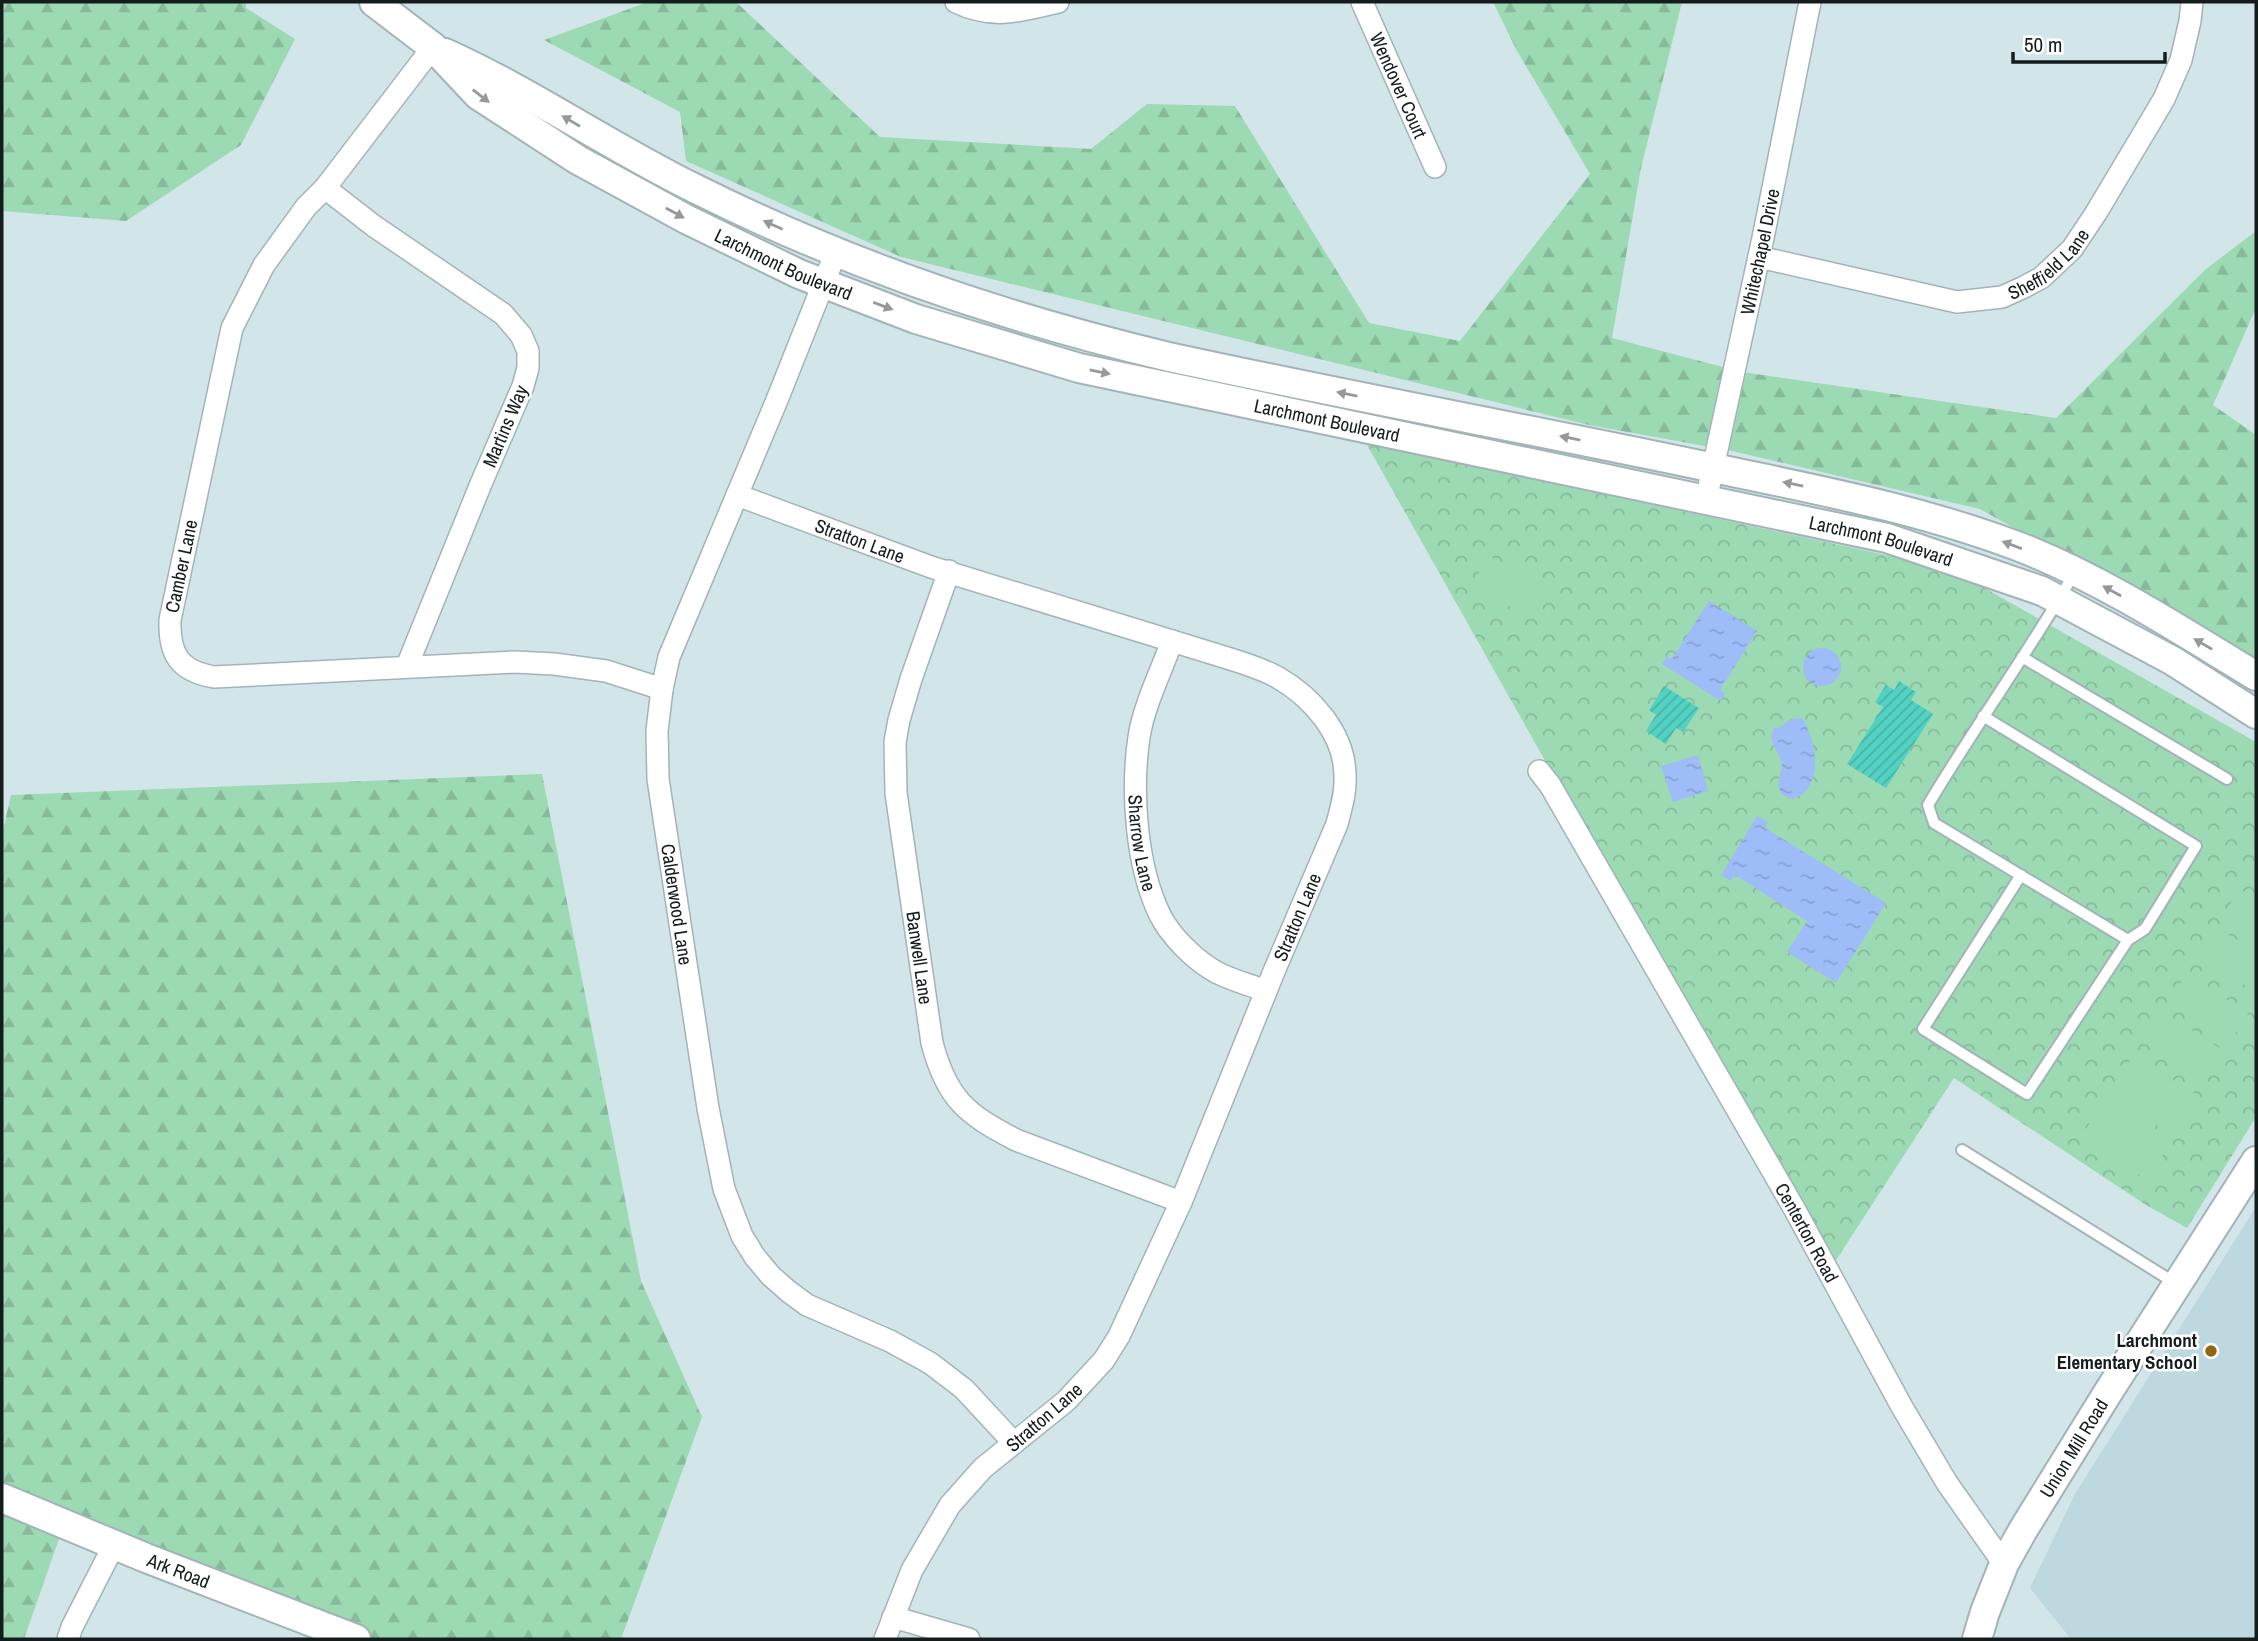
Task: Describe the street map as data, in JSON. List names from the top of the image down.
{
  "streets": {
    "street": [
      "Wendover Court",
      "Whitechapel Drive",
      "Sheffield Lane",
      "Larchmont Boulevard",
      "Martins Way",
      "Stratton Lane",
      "Camber Lane",
      "Sharrow Lane",
      "Calderwood Lane",
      "Banwell Lane",
      "Centerton Road",
      "Union Mill Road",
      "Ark Road"
    ]
  },
  "crossings": [
    ["Whitechapel Drive", "Sheffield Lane"],
    ["Whitechapel Drive", "Larchmont Boulevard"],
    ["Larchmont Boulevard", "Camber Lane"],
    ["Larchmont Boulevard", "Calderwood Lane"],
    ["Martins Way", "Camber Lane"],
    ["Stratton Lane", "Sharrow Lane"],
    ["Stratton Lane", "Calderwood Lane"],
    ["Stratton Lane", "Banwell Lane"],
    ["Camber Lane", "Calderwood Lane"],
    ["Centerton Road", "Union Mill Road"]
  ],
  "places": ["Larchmont Elementary School"],
  "scale_bar": "50 m"
}
